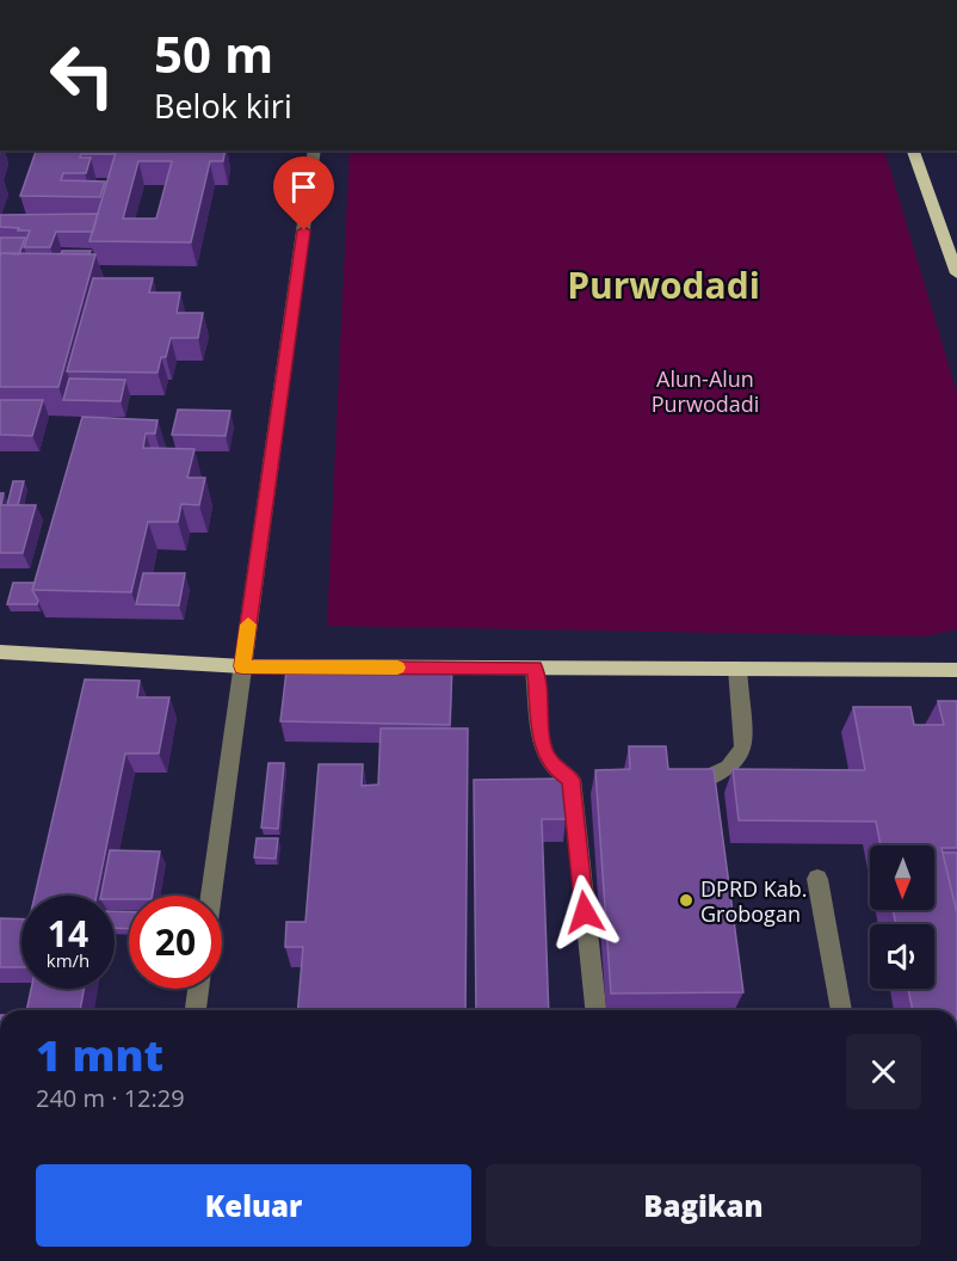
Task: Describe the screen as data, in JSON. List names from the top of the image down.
{
  "districts": ["Purwodadi"],
  "parks": ["Alun-Alun Purwodadi"],
  "places": ["DPRD Kab. Grobogan"],
  "north": "bottom",
  "page": {
    "turn": ["50 m", "Belok kiri"],
    "speed": "14 km/h",
    "limit": "20",
    "heading": ["1 mnt", "240 m · 12:29"],
    "buttons": ["Keluar", "Bagikan"]
  }
}
